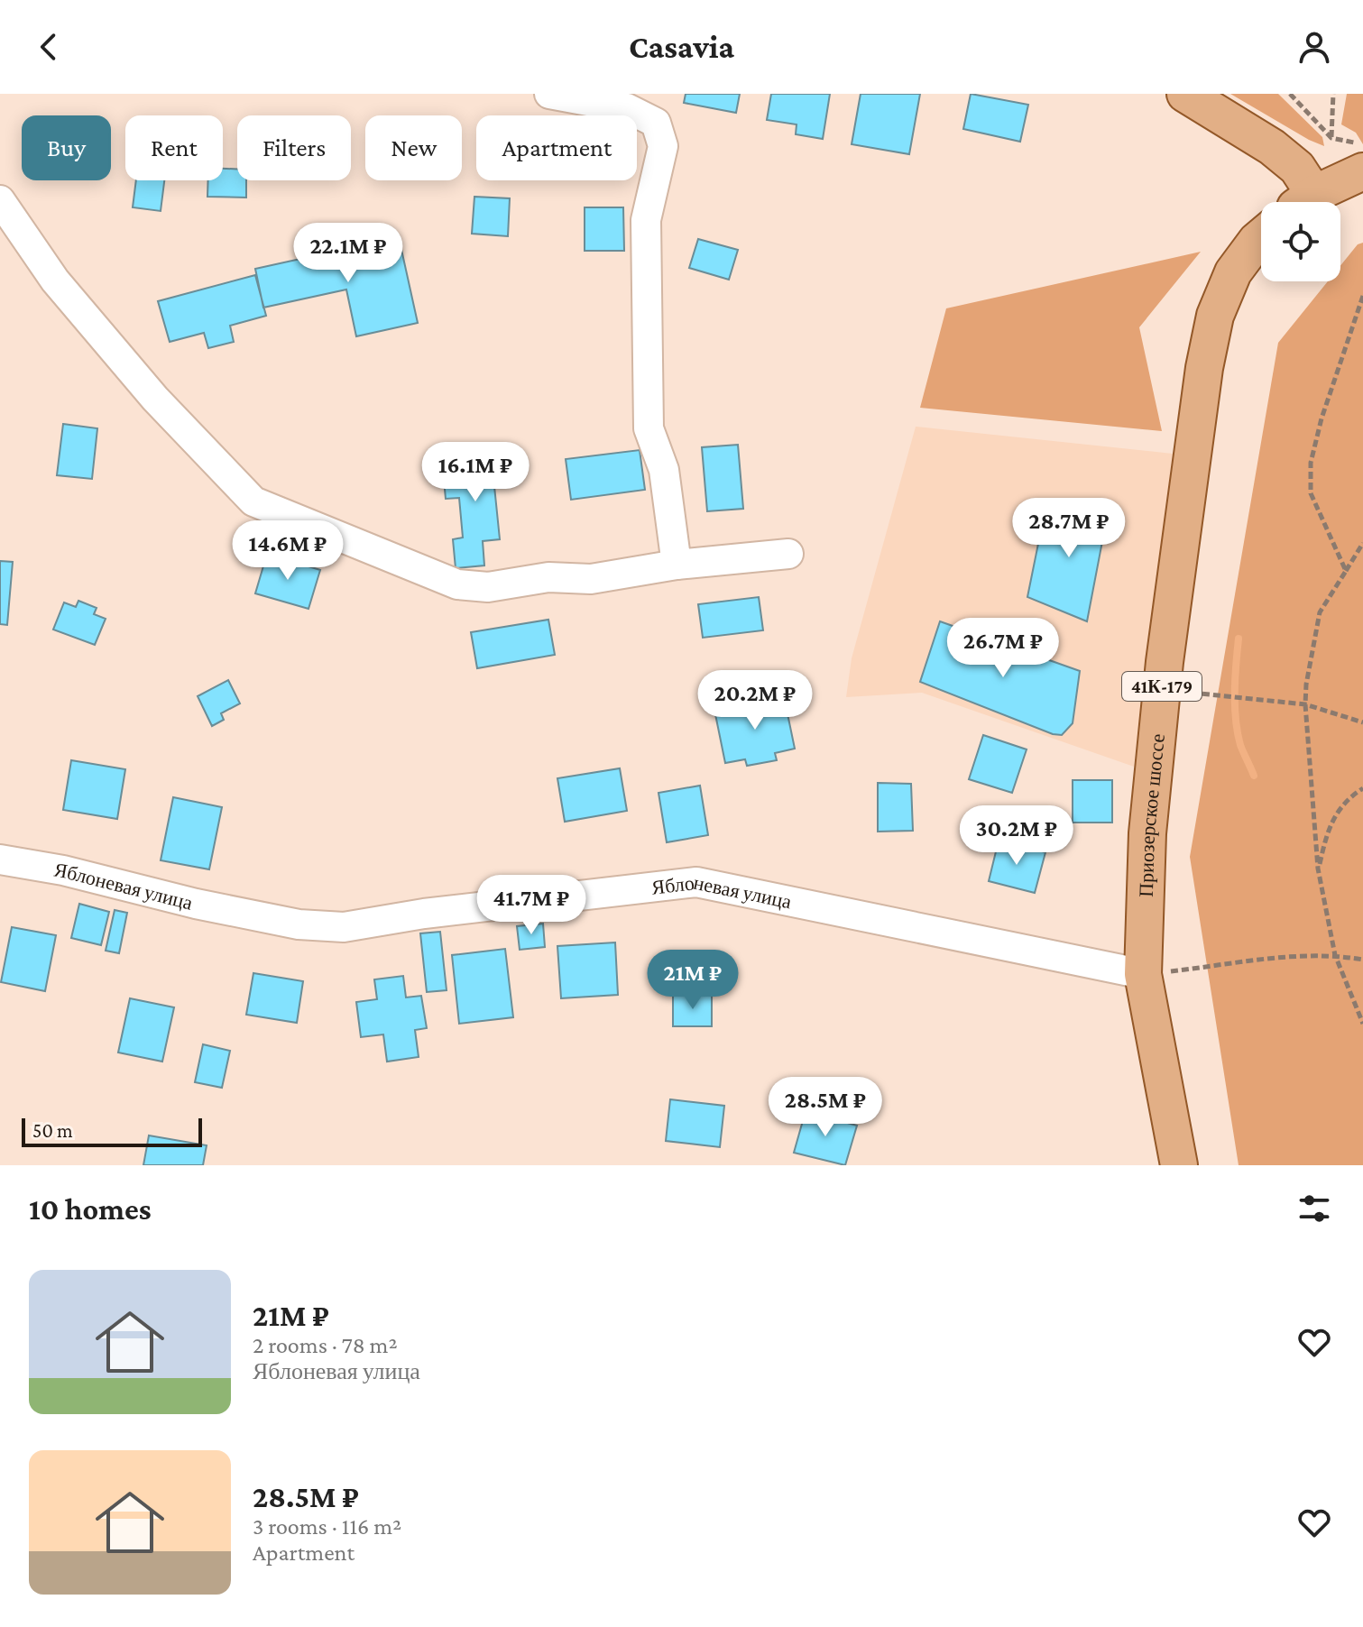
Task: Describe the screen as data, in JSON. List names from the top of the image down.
{
  "streets": {
    "main road": ["41К-179", "Приозерское шоссе"],
    "street": ["Яблоневая улица"]
  },
  "crossings": [
    ["Приозерское шоссе", "Яблоневая улица"]
  ],
  "scale_bar": "50 m",
  "page": {
    "header": "Casavia",
    "chip": [
      "Buy",
      "Rent",
      "Filters",
      "New",
      "Apartment"
    ],
    "price": [
      "22.1M ₽",
      "16.1M ₽",
      "28.7M ₽",
      "14.6M ₽",
      "26.7M ₽",
      "20.2M ₽",
      "30.2M ₽",
      "41.7M ₽",
      "21M ₽",
      "28.5M ₽"
    ],
    "scale": "50 m",
    "heading": "10 homes",
    "list": [
      {
        "name": "21M ₽",
        "note": "2 rooms · 78 m² · Яблоневая улица"
      },
      {
        "name": "28.5M ₽",
        "note": "3 rooms · 116 m² · Apartment"
      }
    ]
  }
}
